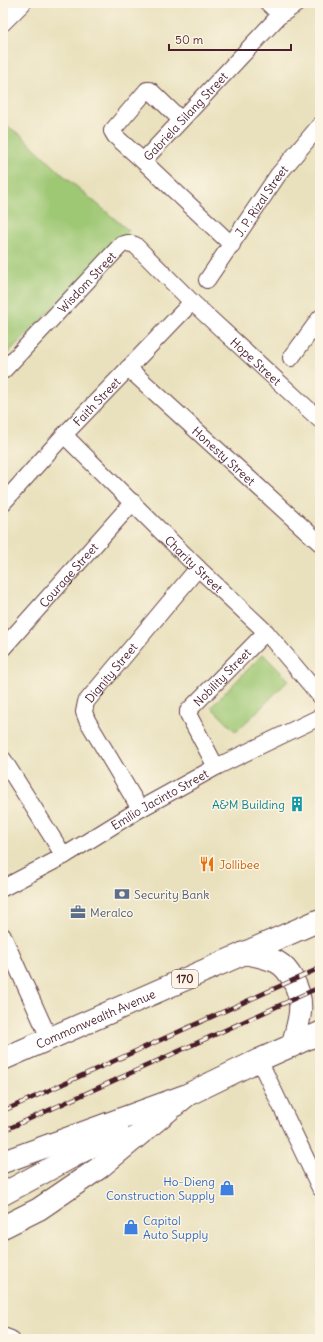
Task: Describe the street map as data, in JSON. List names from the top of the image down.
{
  "streets": {
    "main road": ["170", "Commonwealth Avenue"],
    "street": [
      "Gabriela Silang Street",
      "J. P. Rizal Street",
      "Wisdom Street",
      "Hope Street",
      "Faith Street",
      "Honesty Street",
      "Charity Street",
      "Courage Street",
      "Dignity Street",
      "Nobility Street",
      "Emilio Jacinto Street"
    ]
  },
  "crossings": [
    ["Gabriela Silang Street", "J. P. Rizal Street"],
    ["Wisdom Street", "Hope Street"],
    ["Wisdom Street", "Faith Street"],
    ["Hope Street", "Faith Street"],
    ["Faith Street", "Honesty Street"],
    ["Faith Street", "Charity Street"],
    ["Charity Street", "Courage Street"],
    ["Charity Street", "Dignity Street"],
    ["Charity Street", "Nobility Street"],
    ["Dignity Street", "Emilio Jacinto Street"],
    ["Nobility Street", "Emilio Jacinto Street"]
  ],
  "places": {
    "building": ["A&M Building"],
    "restaurant": ["Jollibee"],
    "bank": ["Security Bank"],
    "office": ["Meralco"],
    "shop": ["Ho-Dieng Construction Supply", "Capitol Auto Supply"]
  },
  "scale_bar": "50 m"
}
